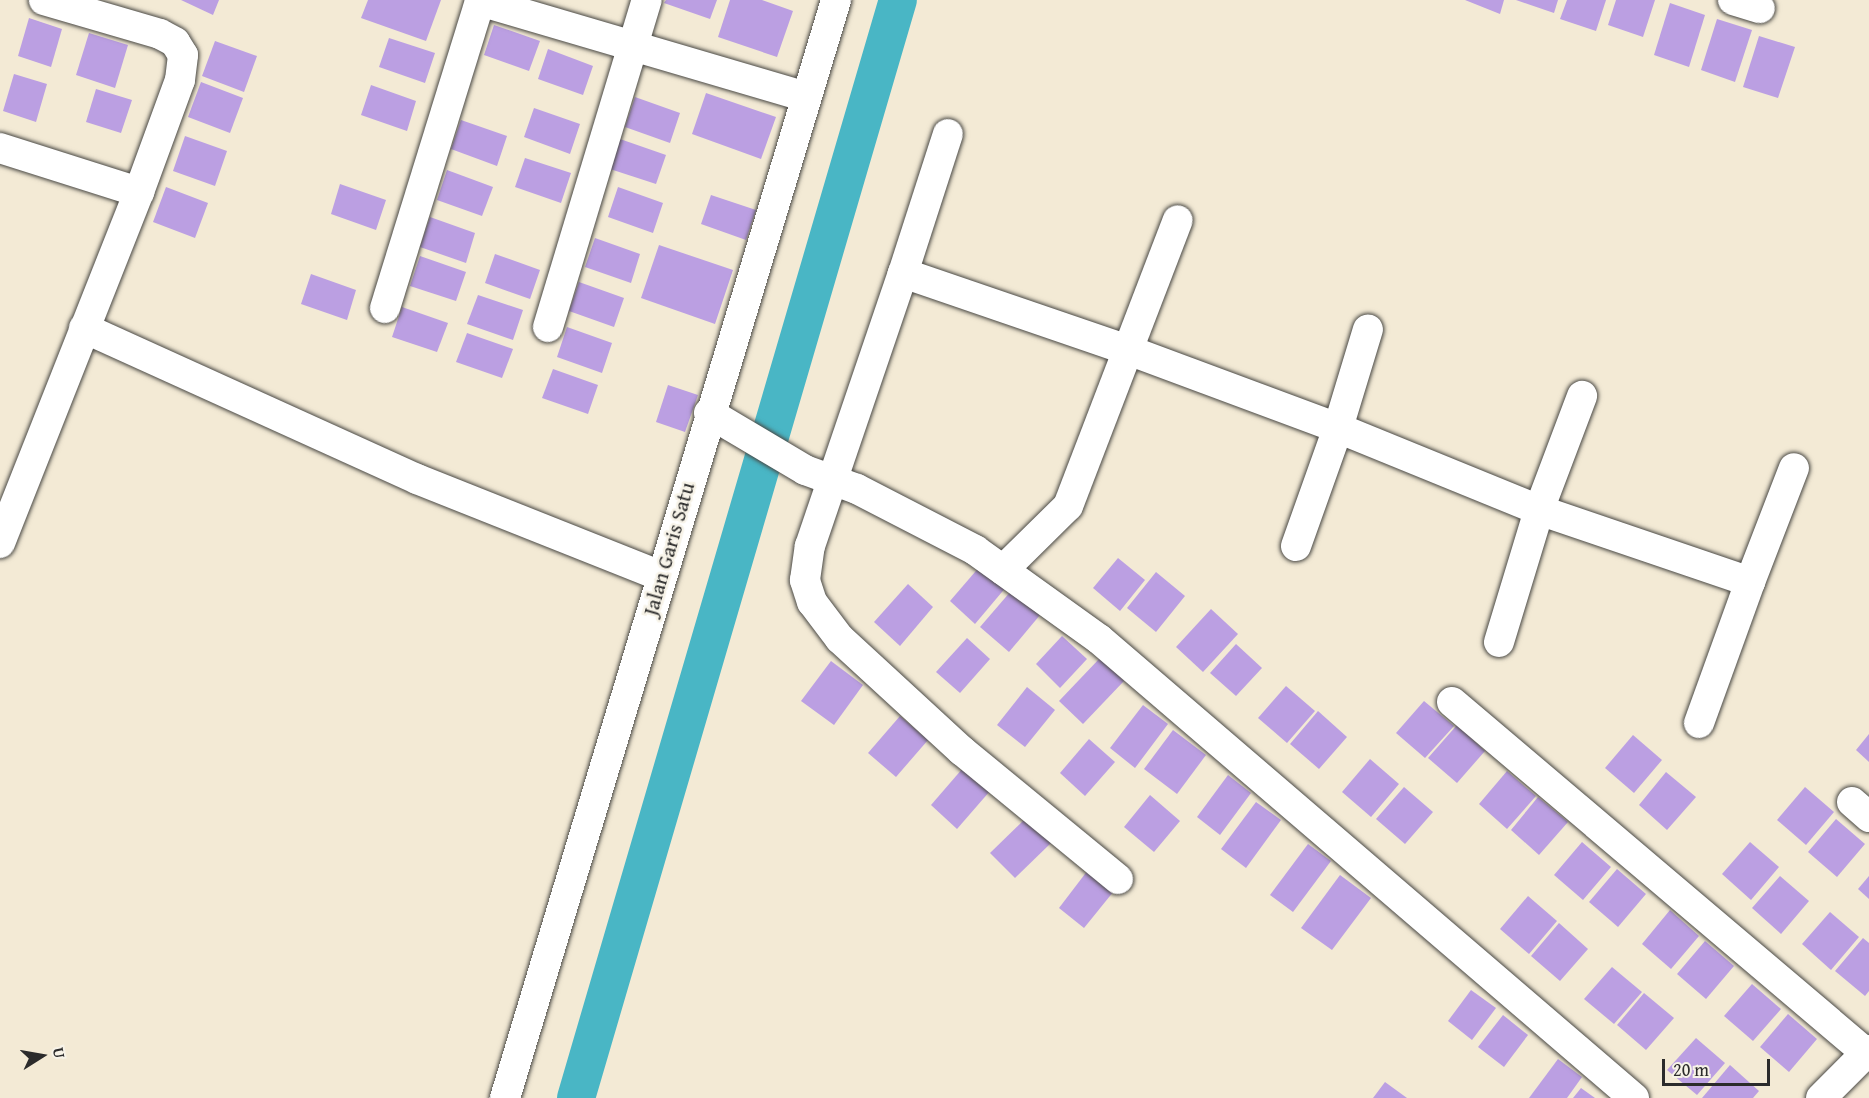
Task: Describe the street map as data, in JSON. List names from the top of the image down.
{
  "streets": {
    "street": ["Jalan Garis Satu"]
  },
  "scale_bar": "20 m",
  "north": "right"
}
